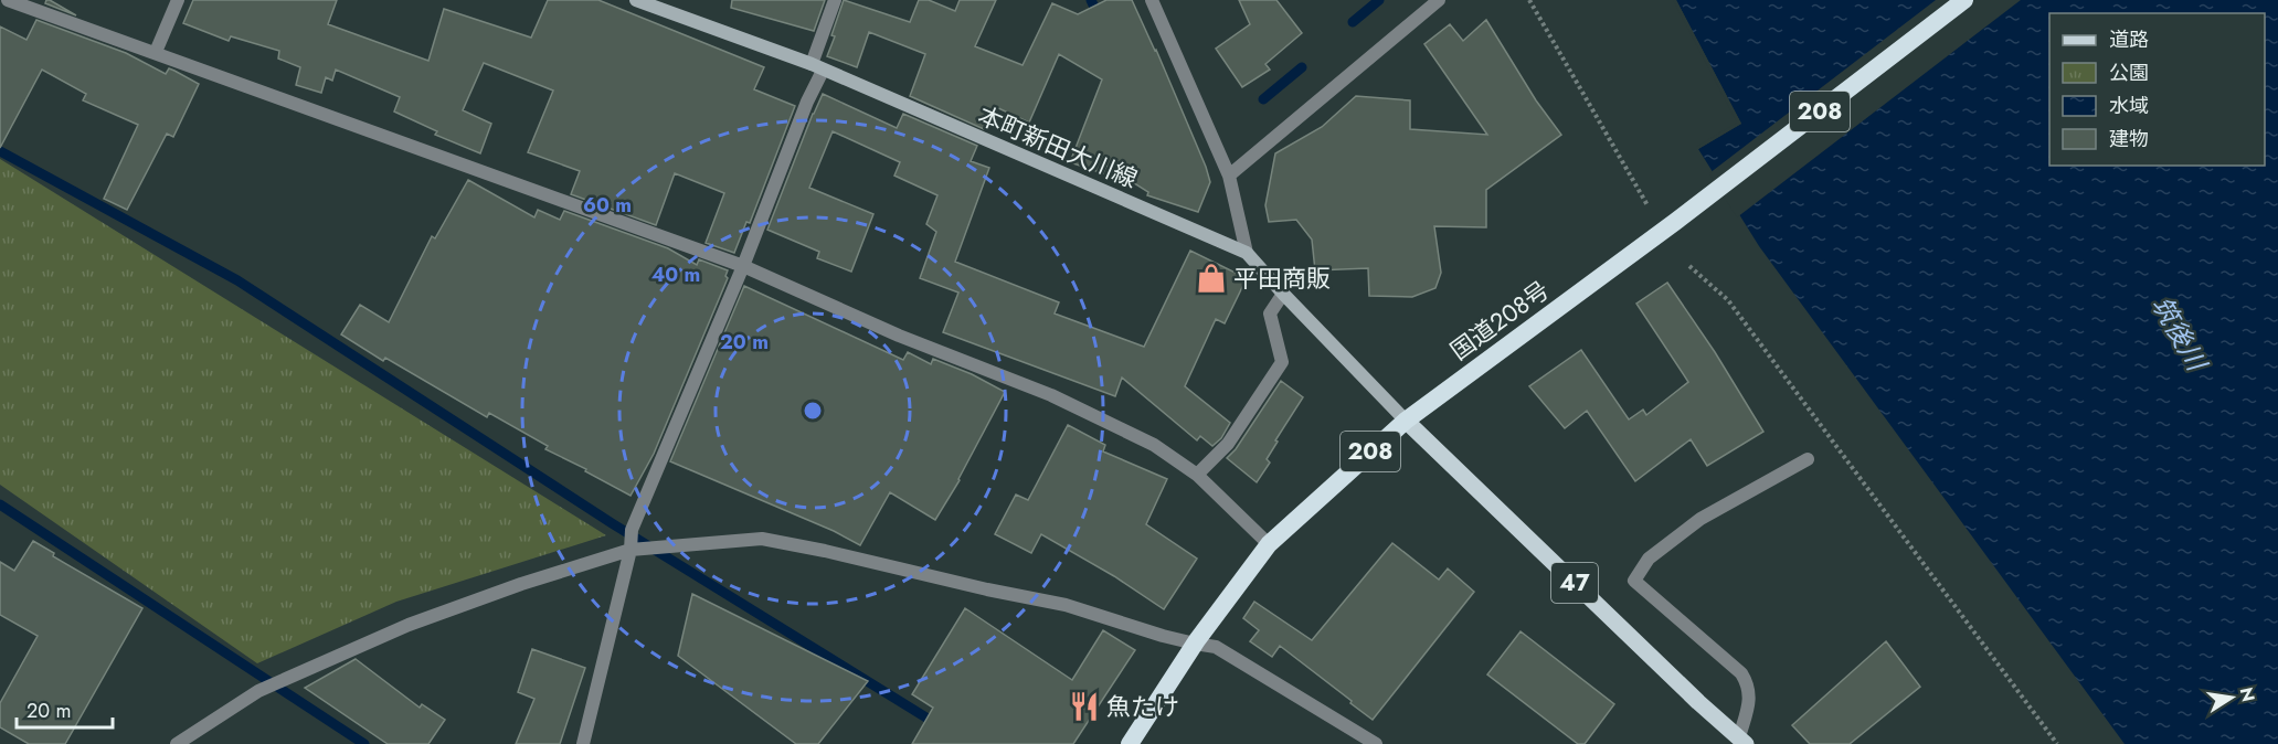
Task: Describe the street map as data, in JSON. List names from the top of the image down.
{
  "streets": {
    "highway": ["208", "国道208号"],
    "main road": ["本町新田大川線", "47"]
  },
  "crossings": [
    ["本町新田大川線", "国道208号"],
    ["本町新田大川線", "47"],
    ["国道208号", "47"]
  ],
  "water": ["筑後川"],
  "places": {
    "shop": ["平田商販"],
    "restaurant": ["魚たけ"]
  },
  "legend": [
    "道路",
    "公園",
    "水域",
    "建物"
  ],
  "scale_bar": "20 m",
  "north": "right",
  "rings": ["60 m", "40 m", "20 m"]
}
